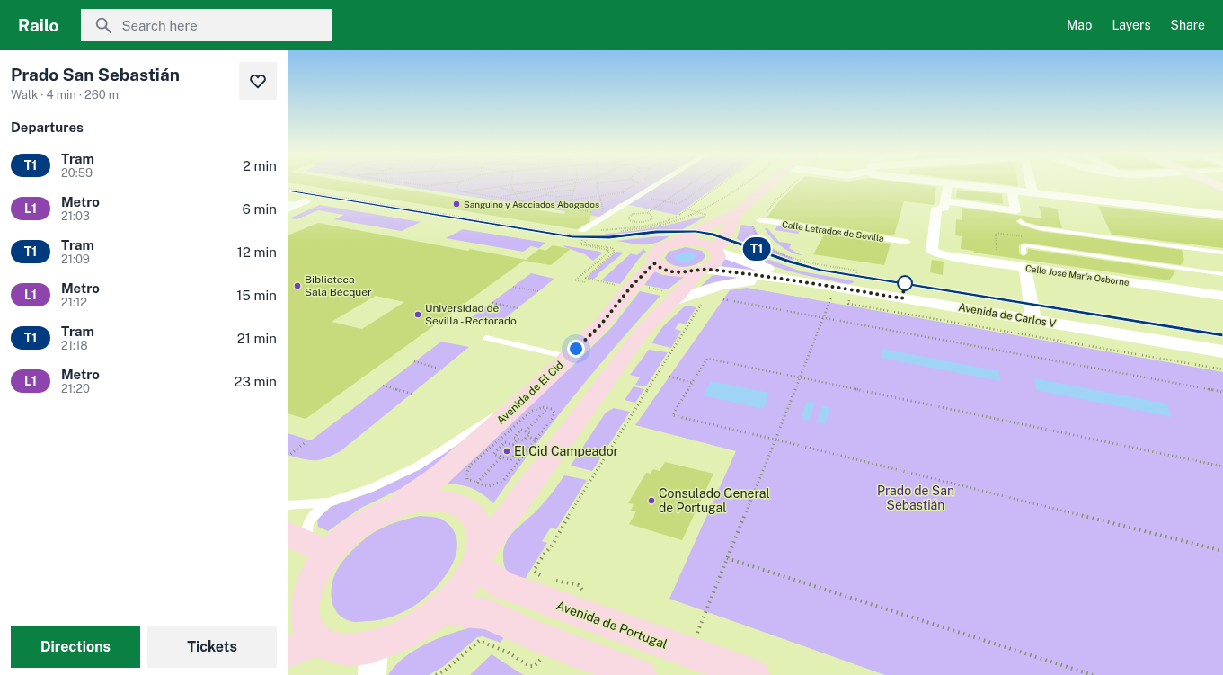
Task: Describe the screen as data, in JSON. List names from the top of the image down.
{
  "streets": {
    "main road": ["Avenida de El Cid", "Avenida de Portugal"],
    "street": ["Calle Letrados de Sevilla", "Calle José María Osborne", "Avenida de Carlos V"]
  },
  "parks": ["Prado de San Sebastián"],
  "places": [
    "Sanguino y Asociados Abogados",
    "Biblioteca Sala Bécquer",
    "Universidad de Sevilla - Rectorado",
    "El Cid Campeador",
    "Consulado General de Portugal"
  ],
  "lines": ["tram line T1"],
  "page": {
    "header": "Railo",
    "search": "Search here",
    "nav": ["Map", "Layers", "Share"],
    "heading": [
      ["Prado San Sebastián", "Walk · 4 min · 260 m"],
      "Departures"
    ],
    "on_map": "T1",
    "list": [
      {
        "mark": "T1",
        "name": "Tram",
        "note": "20:59",
        "value": "2 min"
      },
      {
        "mark": "L1",
        "name": "Metro",
        "note": "21:03",
        "value": "6 min"
      },
      {
        "mark": "T1",
        "name": "Tram",
        "note": "21:09",
        "value": "12 min"
      },
      {
        "mark": "L1",
        "name": "Metro",
        "note": "21:12",
        "value": "15 min"
      },
      {
        "mark": "T1",
        "name": "Tram",
        "note": "21:18",
        "value": "21 min"
      },
      {
        "mark": "L1",
        "name": "Metro",
        "note": "21:20",
        "value": "23 min"
      }
    ],
    "buttons": ["Directions", "Tickets"]
  }
}
